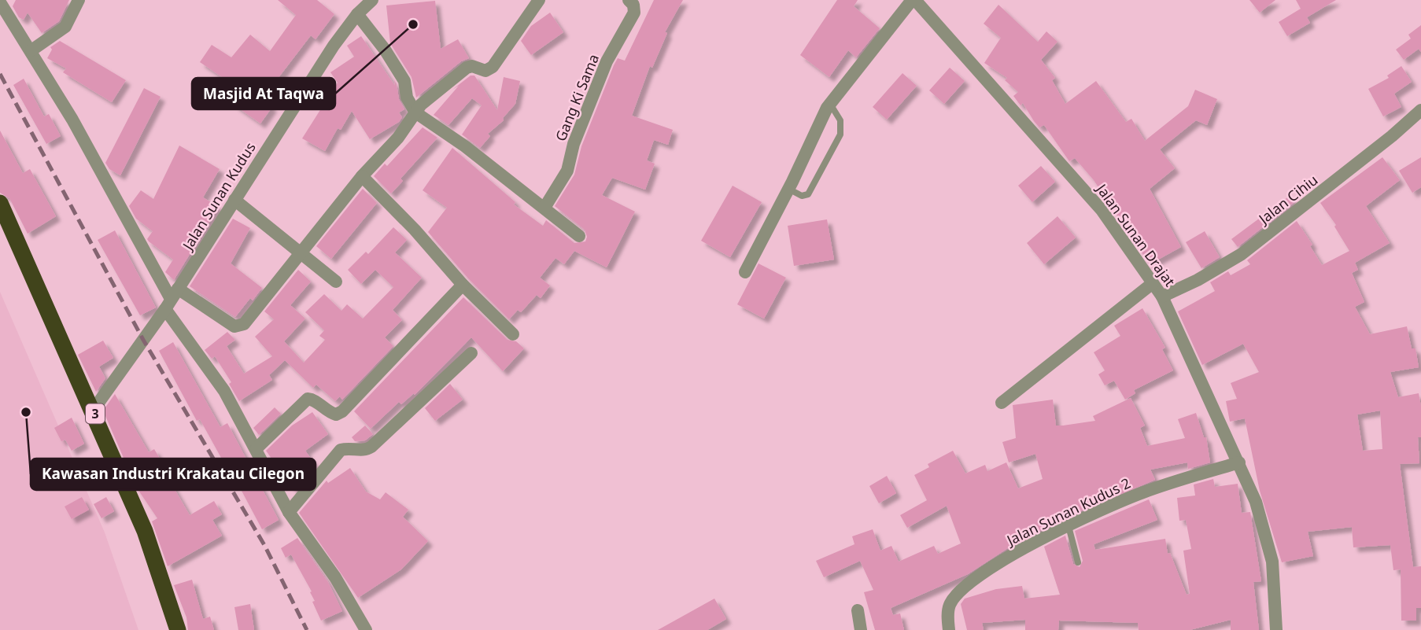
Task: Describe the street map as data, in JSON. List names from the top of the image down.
{
  "streets": {
    "highway": ["3"],
    "street": [
      "Gang Ki Sama",
      "Jalan Sunan Kudus",
      "Jalan Cihiu",
      "Jalan Sunan Drajat",
      "Jalan Sunan Kudus 2"
    ]
  },
  "crossings": [
    ["Jalan Sunan Kudus", "3"],
    ["Jalan Cihiu", "Jalan Sunan Drajat"],
    ["Jalan Sunan Drajat", "Jalan Sunan Kudus 2"]
  ],
  "places": ["Masjid At Taqwa", "Kawasan Industri Krakatau Cilegon"]
}
